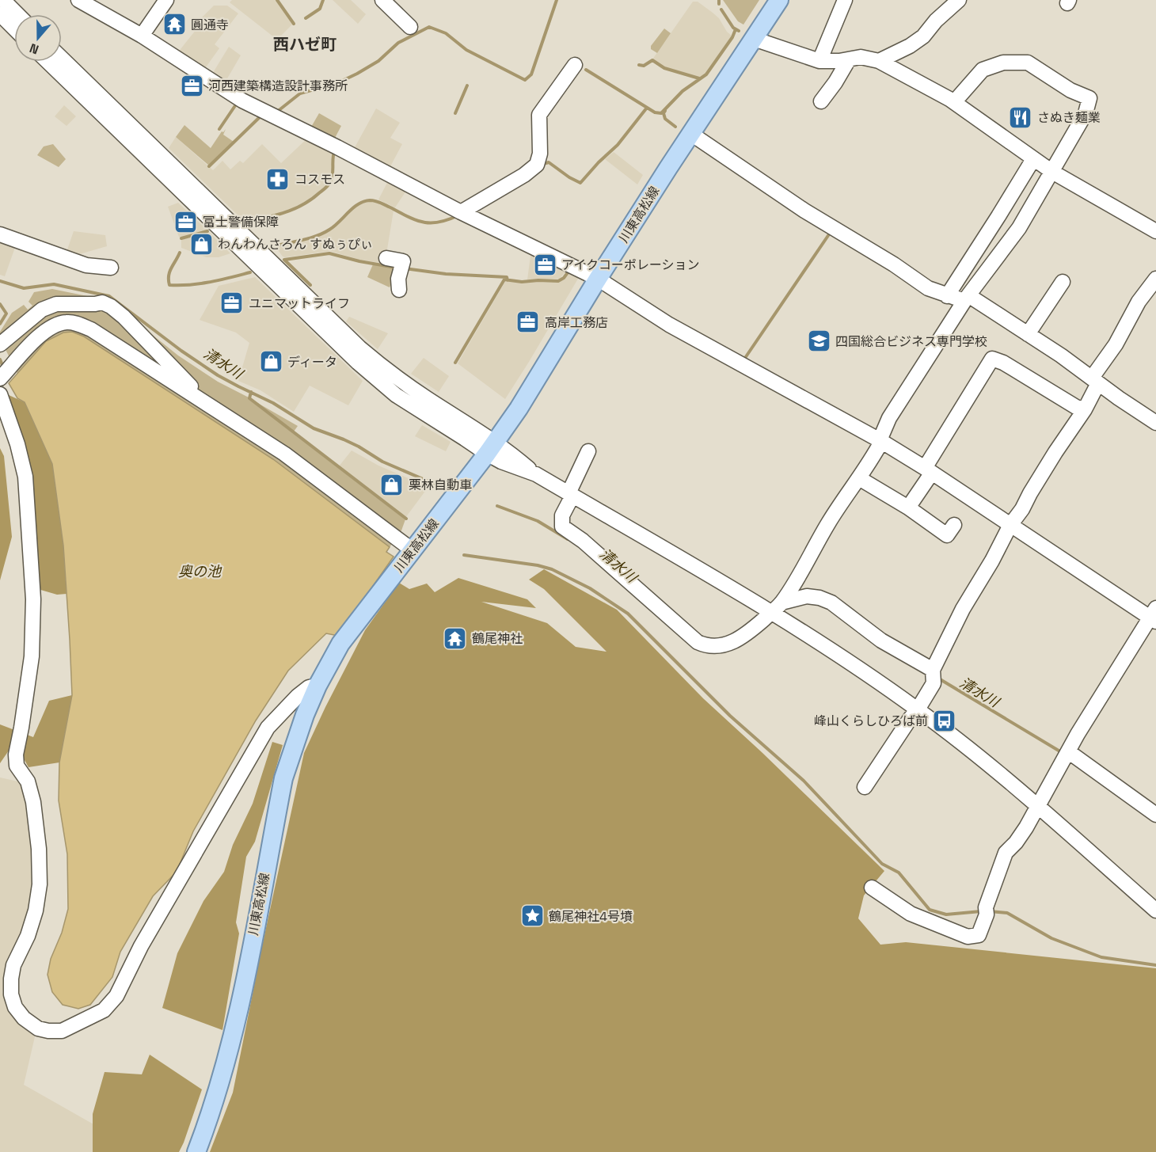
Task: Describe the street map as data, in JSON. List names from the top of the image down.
{
  "streets": {
    "main road": ["川東高松線"]
  },
  "districts": ["西ハゼ町"],
  "water": ["清水川", "奥の池"],
  "places": {
    "temple": ["圓通寺", "鶴尾神社"],
    "office": [
      "河西建築構造設計事務所",
      "富士警備保障",
      "アイクコーポレーション",
      "ユニマットライフ",
      "高岸工務店"
    ],
    "restaurant": ["さぬき麺業"],
    "pharmacy": ["コスモス"],
    "shop": ["わんわんさろん すぬぅぴぃ", "ディータ", "栗林自動車"],
    "school or university": ["四国総合ビジネス専門学校"],
    "bus stop": ["峰山くらしひろば前"],
    "place": ["鶴尾神社4号墳"]
  },
  "north": "bottom"
}
